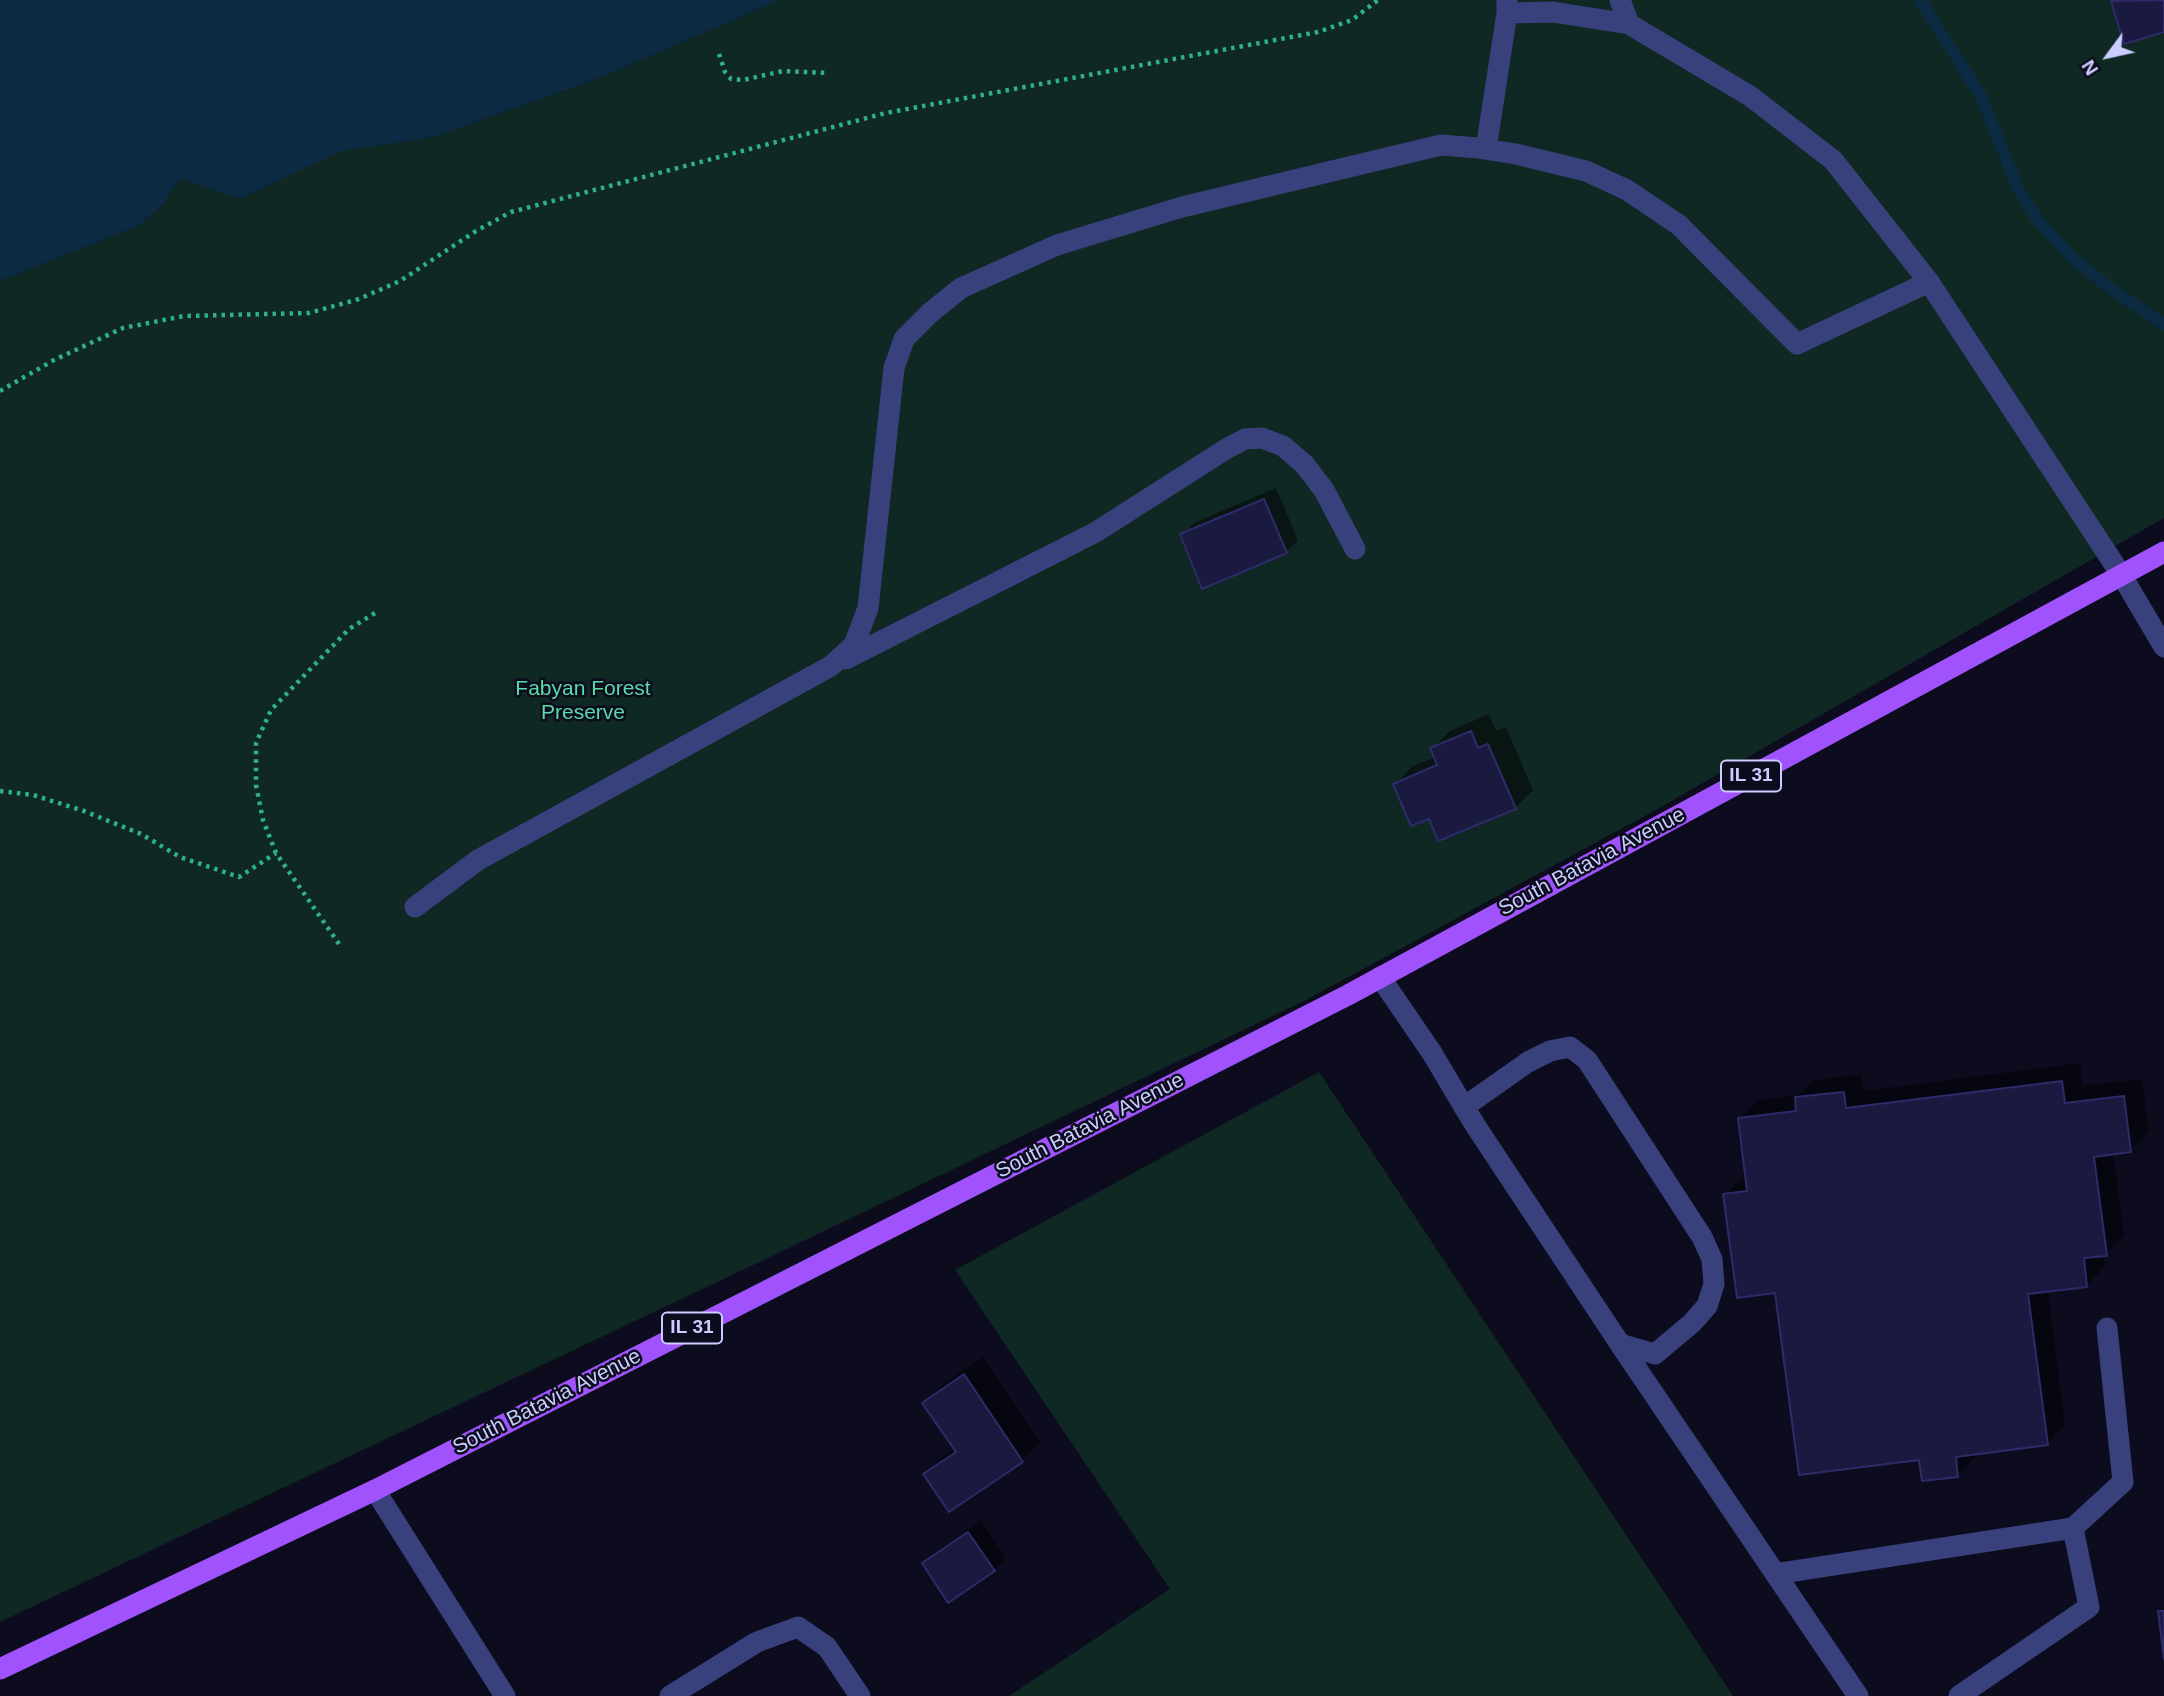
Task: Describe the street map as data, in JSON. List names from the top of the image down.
{
  "streets": {
    "main road": ["IL 31", "South Batavia Avenue"]
  },
  "parks": ["Fabyan Forest Preserve"],
  "north": "bottom left"
}
